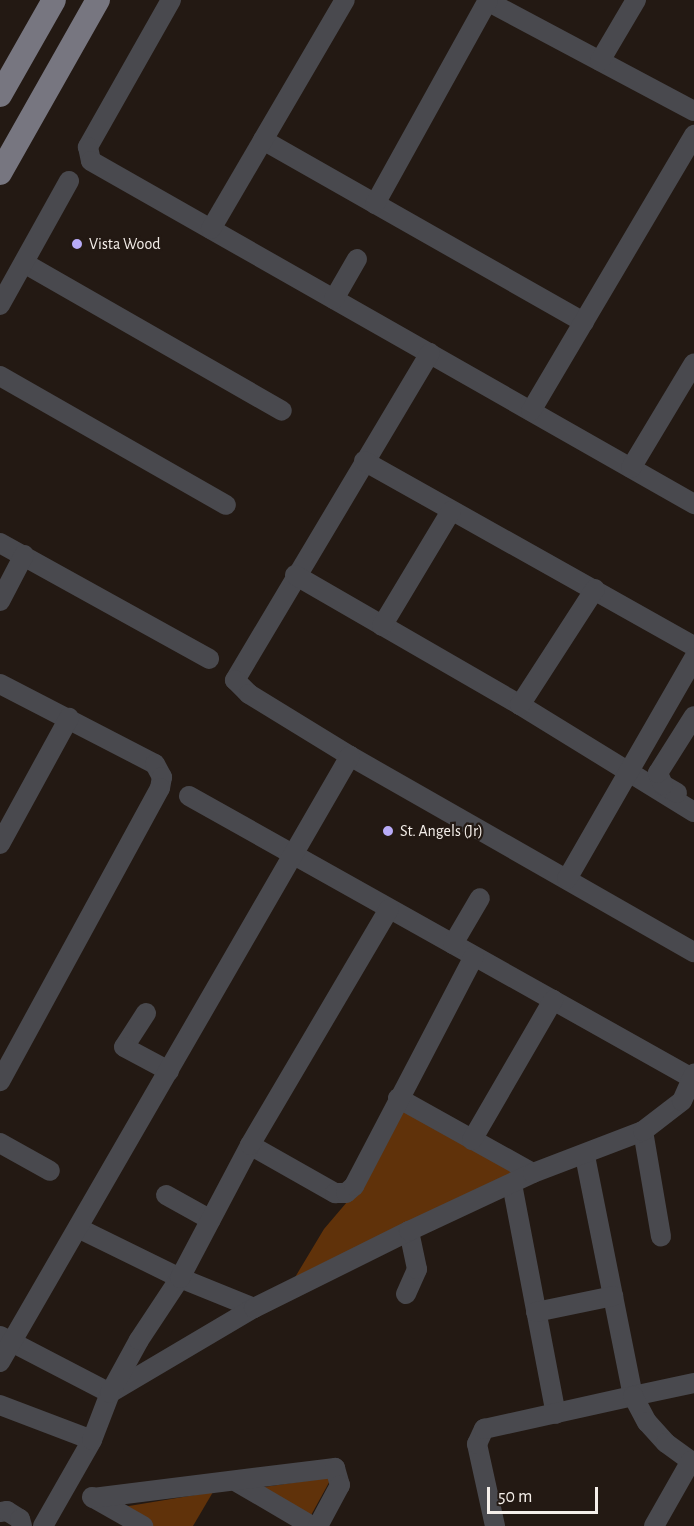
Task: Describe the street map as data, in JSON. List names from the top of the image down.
{
  "places": ["Vista Wood", "St. Angels (Jr)"],
  "scale_bar": "50 m"
}
